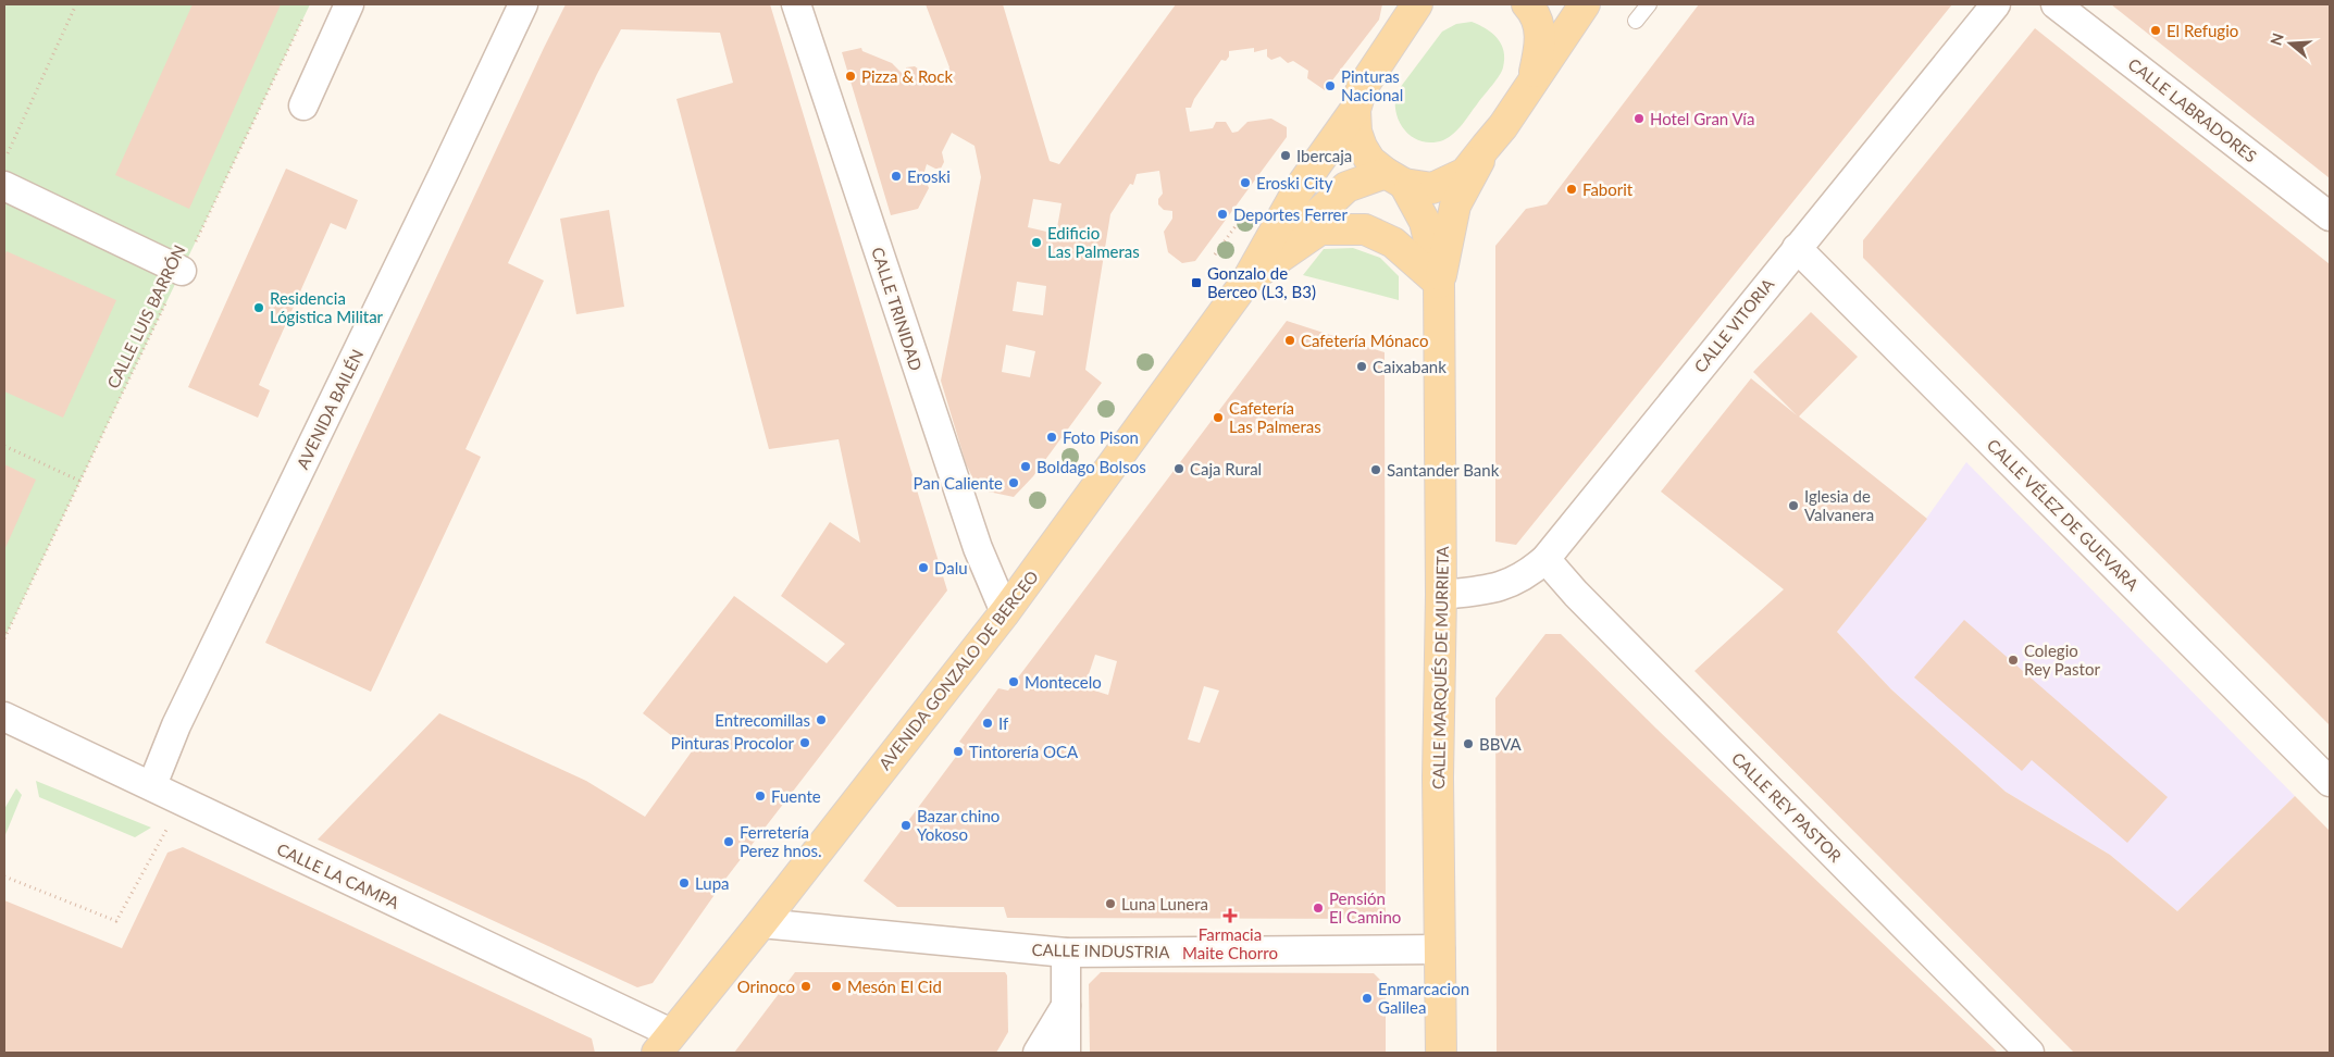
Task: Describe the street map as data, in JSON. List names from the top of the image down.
{
  "streets": {
    "main road": ["CALLE MARQUÉS DE MURRIETA", "AVENIDA GONZALO DE BERCEO"],
    "street": [
      "CALLE LABRADORES",
      "CALLE TRINIDAD",
      "CALLE VITORIA",
      "AVENIDA BAILÉN",
      "CALLE VÉLEZ DE GUEVARA",
      "CALLE REY PASTOR",
      "CALLE LA CAMPA",
      "CALLE INDUSTRIA"
    ],
    "path": ["CALLE LUIS BARRÓN"]
  },
  "crossings": [
    ["CALLE TRINIDAD", "AVENIDA GONZALO DE BERCEO"],
    ["CALLE VITORIA", "CALLE VÉLEZ DE GUEVARA"],
    ["CALLE VITORIA", "CALLE MARQUÉS DE MURRIETA"],
    ["CALLE VITORIA", "CALLE REY PASTOR"],
    ["AVENIDA BAILÉN", "CALLE LA CAMPA"],
    ["CALLE MARQUÉS DE MURRIETA", "AVENIDA GONZALO DE BERCEO"],
    ["CALLE MARQUÉS DE MURRIETA", "CALLE INDUSTRIA"],
    ["AVENIDA GONZALO DE BERCEO", "CALLE LA CAMPA"],
    ["AVENIDA GONZALO DE BERCEO", "CALLE INDUSTRIA"]
  ],
  "places": {
    "other": [
      "El Refugio",
      "Pizza & Rock",
      "Pinturas Nacional",
      "Hotel Gran Vía",
      "Ibercaja",
      "Eroski",
      "Eroski City",
      "Faborit",
      "Deportes Ferrer",
      "Edificio Las Palmeras",
      "Residencia Lógistica Militar",
      "Cafetería Mónaco",
      "Caixabank",
      "Cafetería Las Palmeras",
      "Foto Pison",
      "Boldago Bolsos",
      "Caja Rural",
      "Santander Bank",
      "Pan Caliente",
      "Iglesia de Valvanera",
      "Dalu",
      "Colegio Rey Pastor",
      "Montecelo",
      "Entrecomillas",
      "If",
      "Pinturas Procolor",
      "BBVA",
      "Tintorería OCA",
      "Fuente",
      "Bazar chino Yokoso",
      "Ferretería Perez hnos.",
      "Lupa",
      "Luna Lunera",
      "Pensión El Camino",
      "Orinoco",
      "Mesón El Cid",
      "Enmarcacion Galilea"
    ],
    "transit": ["Gonzalo de Berceo (L3, B3)"],
    "health": ["Farmacia Maite Chorro"]
  },
  "north": "left"
}
